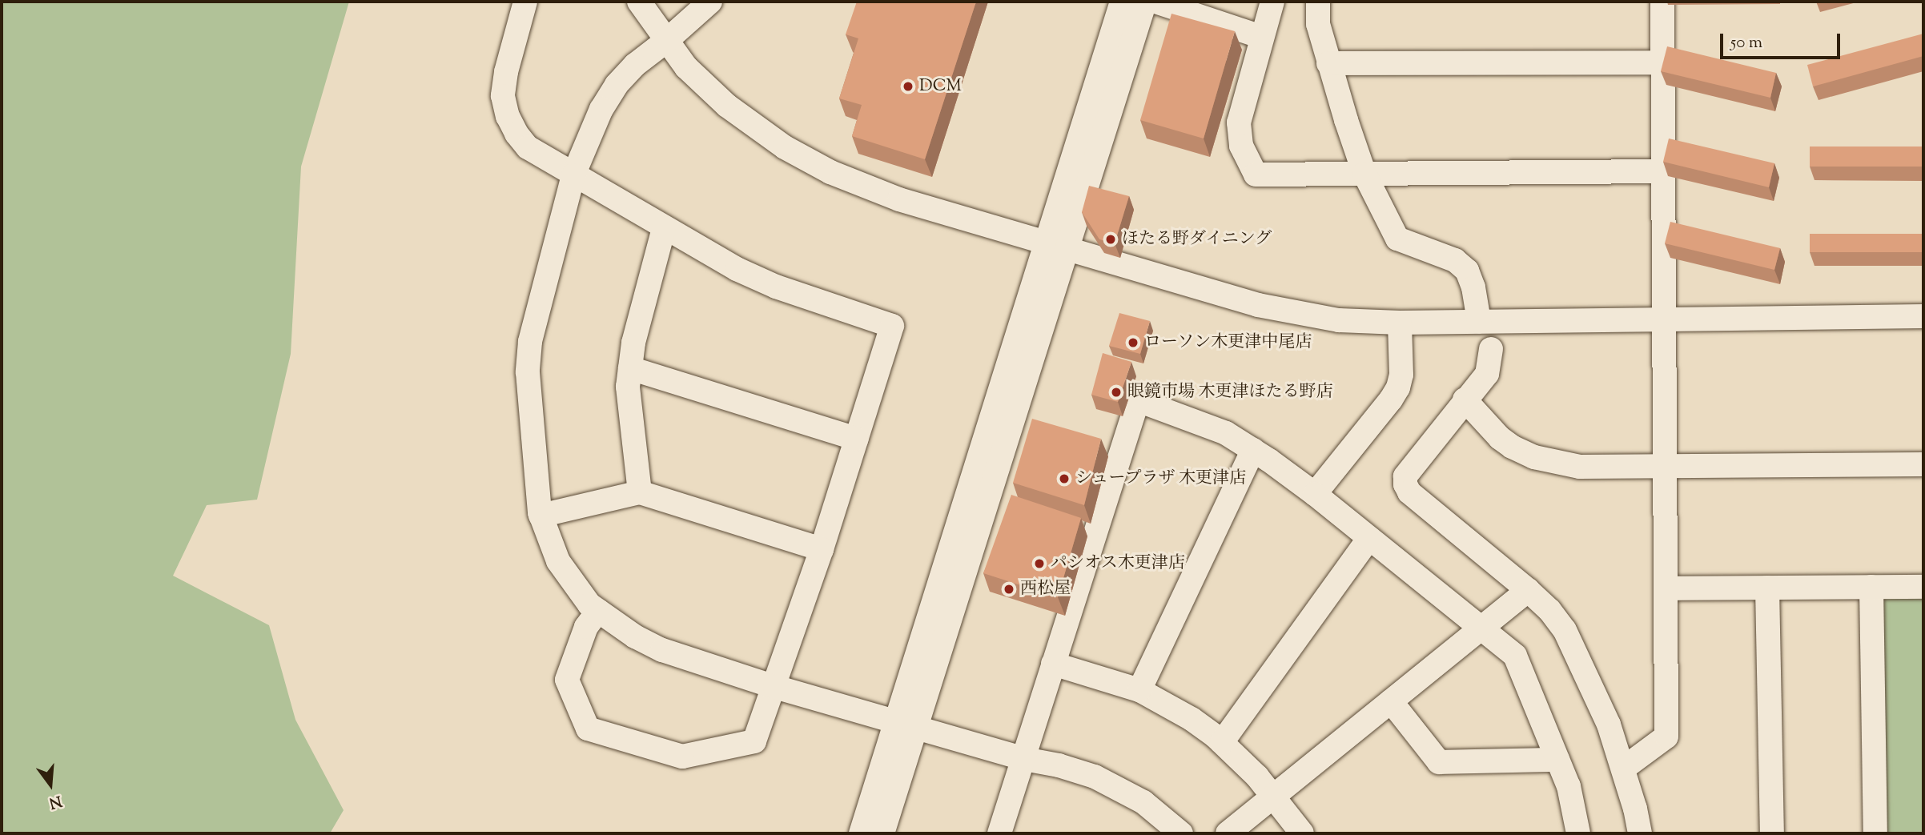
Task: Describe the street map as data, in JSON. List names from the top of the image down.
{
  "places": [
    "DCM",
    "ほたる野ダイニング",
    "ローソン木更津中尾店",
    "眼鏡市場 木更津ほたる野店",
    "シュープラザ 木更津店",
    "パシオス木更津店",
    "西松屋"
  ],
  "scale_bar": "50 m",
  "north": "bottom"
}
